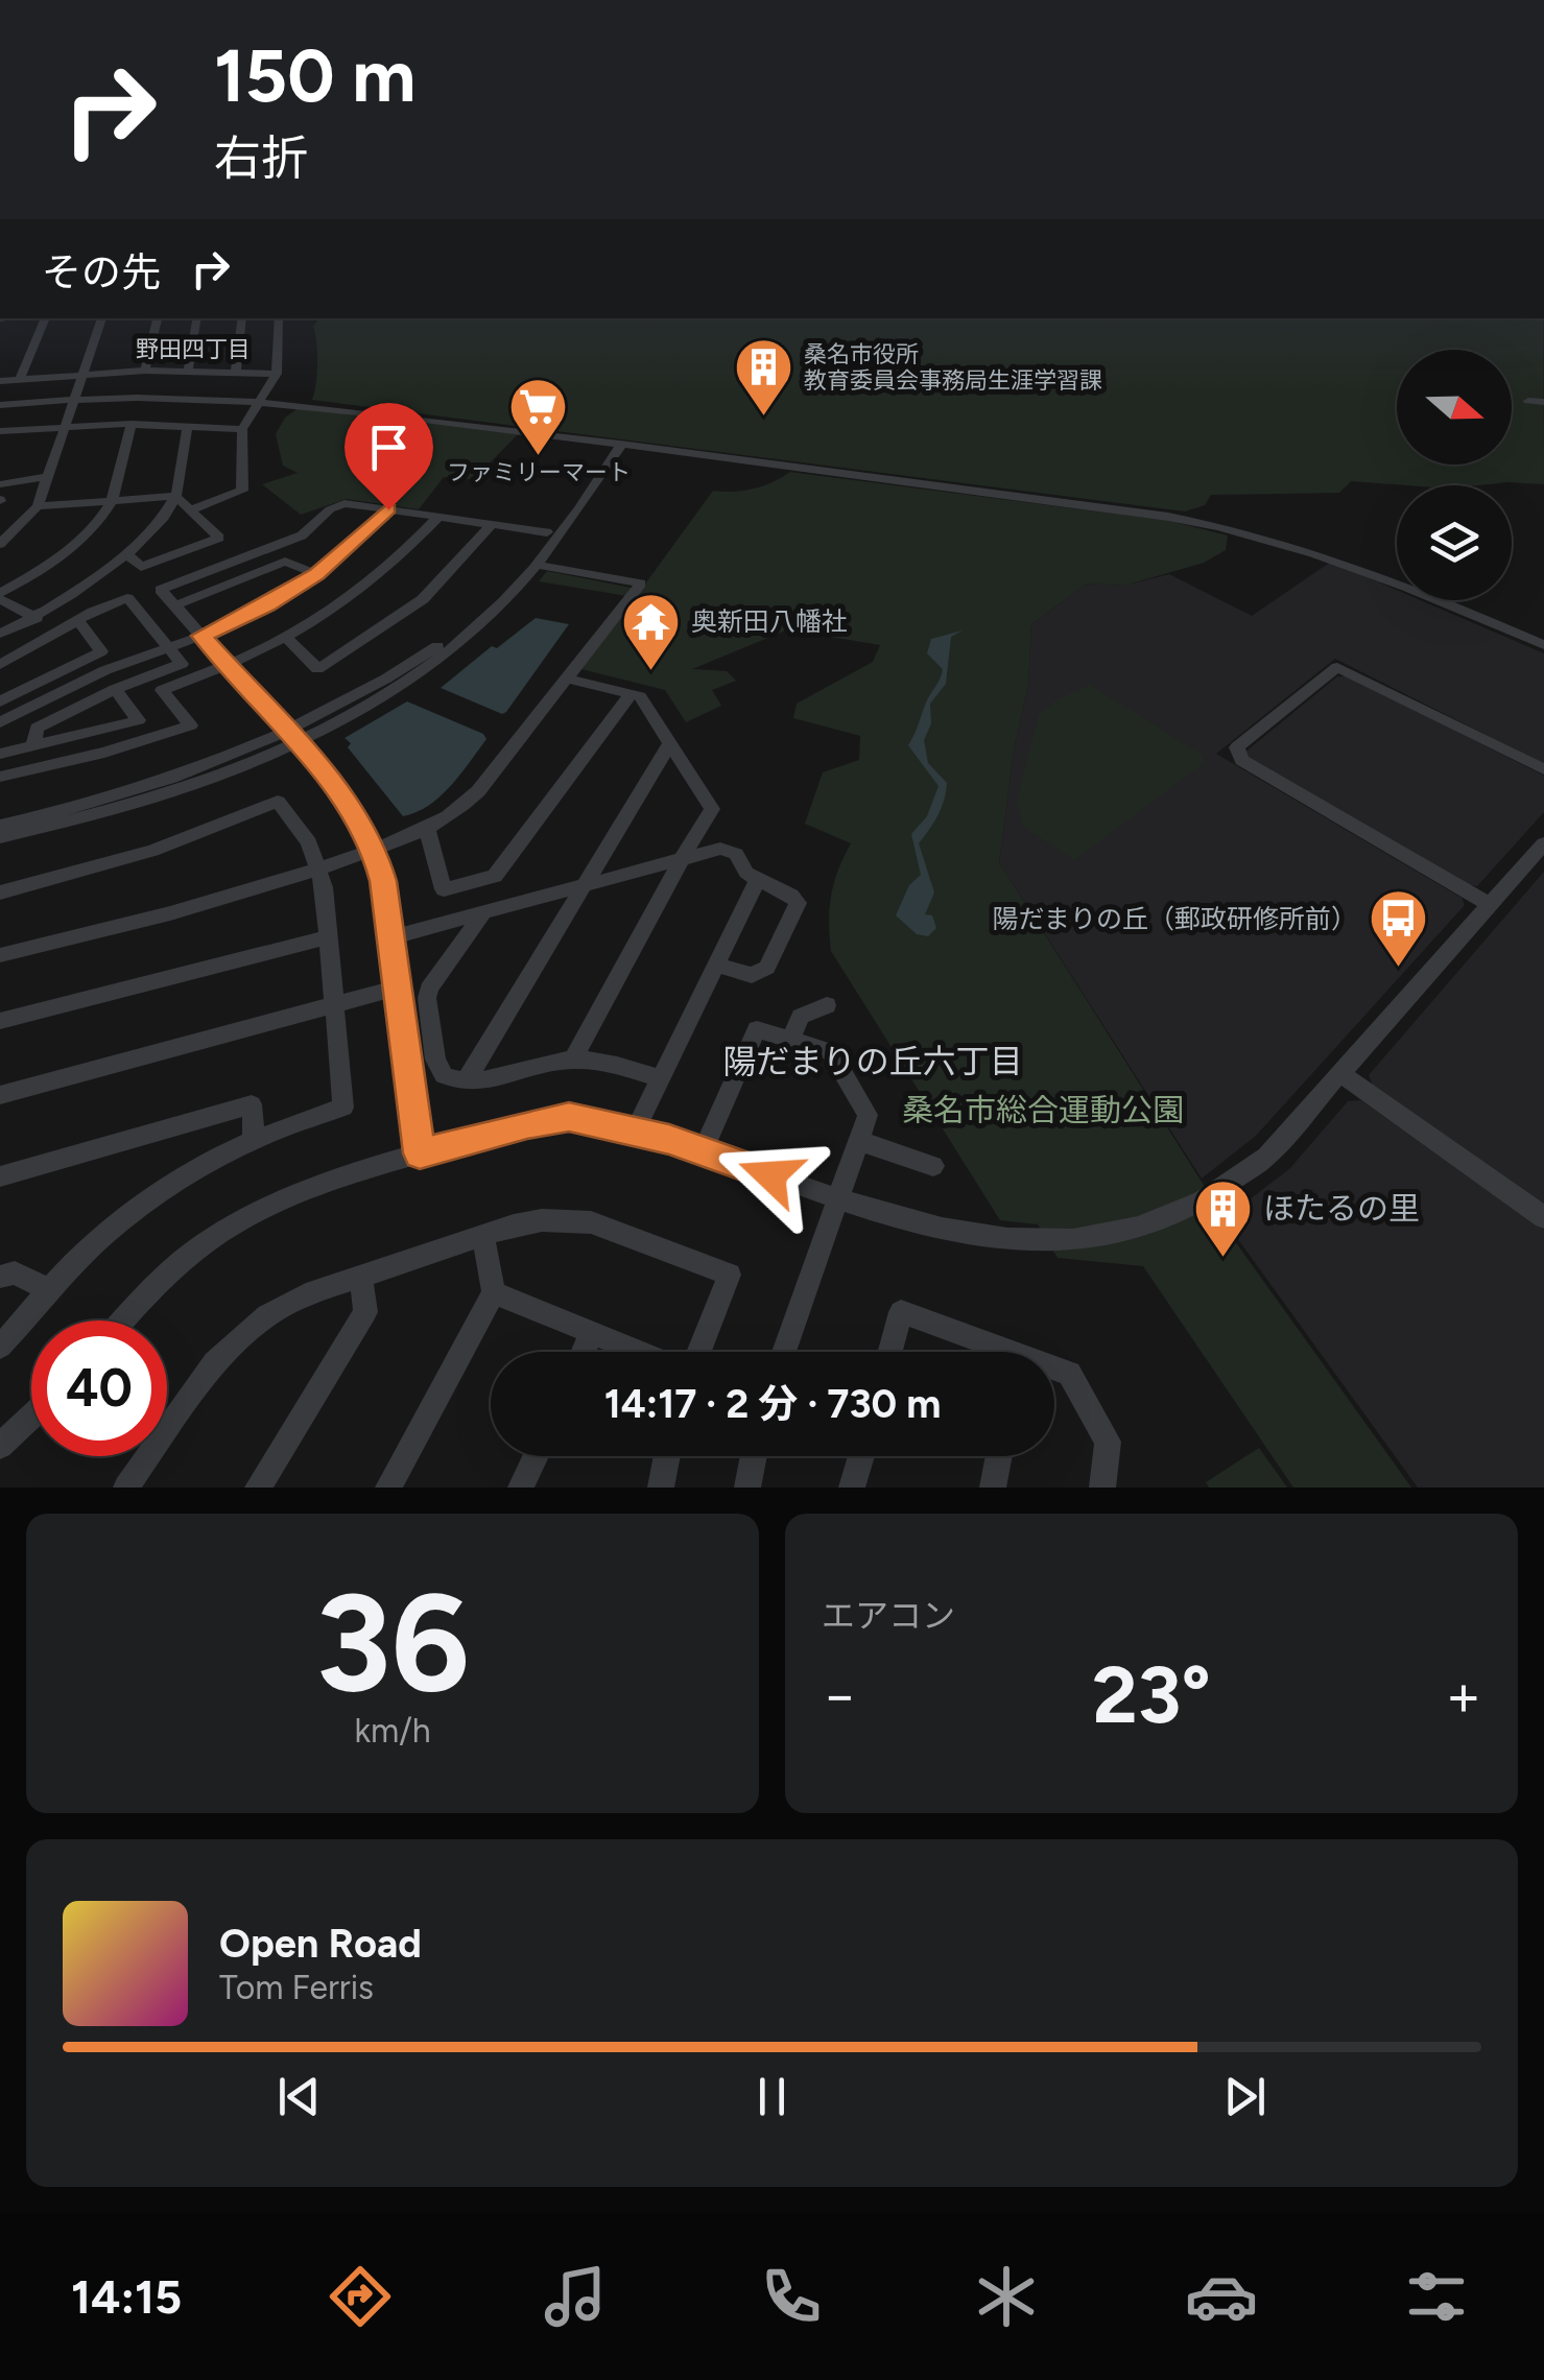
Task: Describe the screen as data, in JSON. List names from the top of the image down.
{
  "districts": ["野田四丁目", "陽だまりの丘六丁目"],
  "parks": ["桑名市総合運動公園"],
  "places": {
    "building": ["桑名市役所 教育委員会事務局生涯学習課", "ほたるの里"],
    "supermarket": ["ファミリーマート"],
    "temple": ["奥新田八幡社"],
    "bus stop": ["陽だまりの丘（郵政研修所前）"]
  },
  "north": "right",
  "page": {
    "turn": ["150 m", "右折"],
    "then": "その先",
    "limit": "40",
    "trip": "14:17 · 2 分 · 730 m",
    "tile": [
      ["36", "km/h"],
      "エアコン"
    ],
    "heat": ["−", "23°", "+"],
    "song": ["Open Road", "Tom Ferris"],
    "tabs": "14:15"
  }
}
